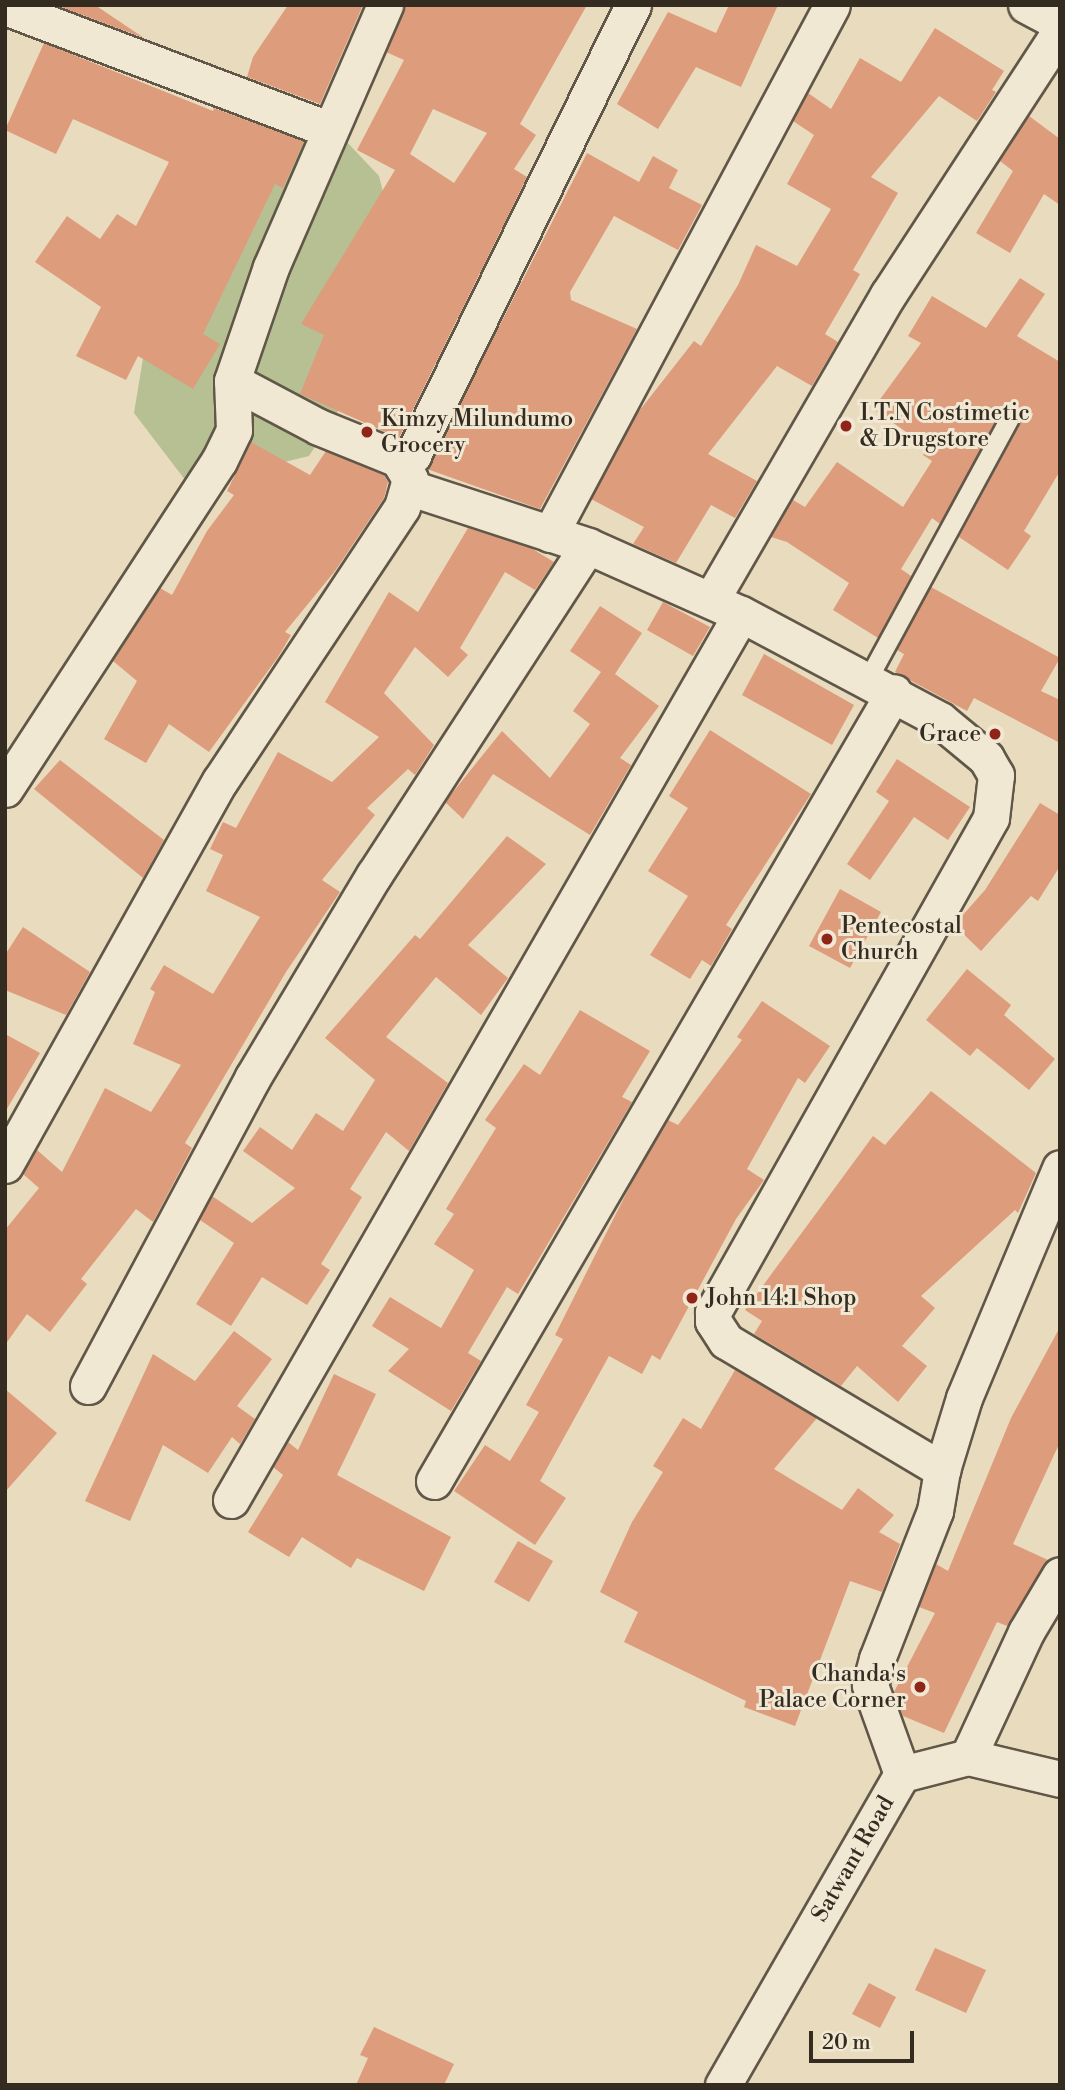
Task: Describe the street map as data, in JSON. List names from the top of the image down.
{
  "streets": {
    "street": ["Satwant Road"]
  },
  "places": [
    "I.T.N Costimetic & Drugstore",
    "Kimzy Milundumo Grocery",
    "Grace",
    "Pentecostal Church",
    "John 14:1 Shop",
    "Chanda's Palace Corner"
  ],
  "scale_bar": "20 m"
}
